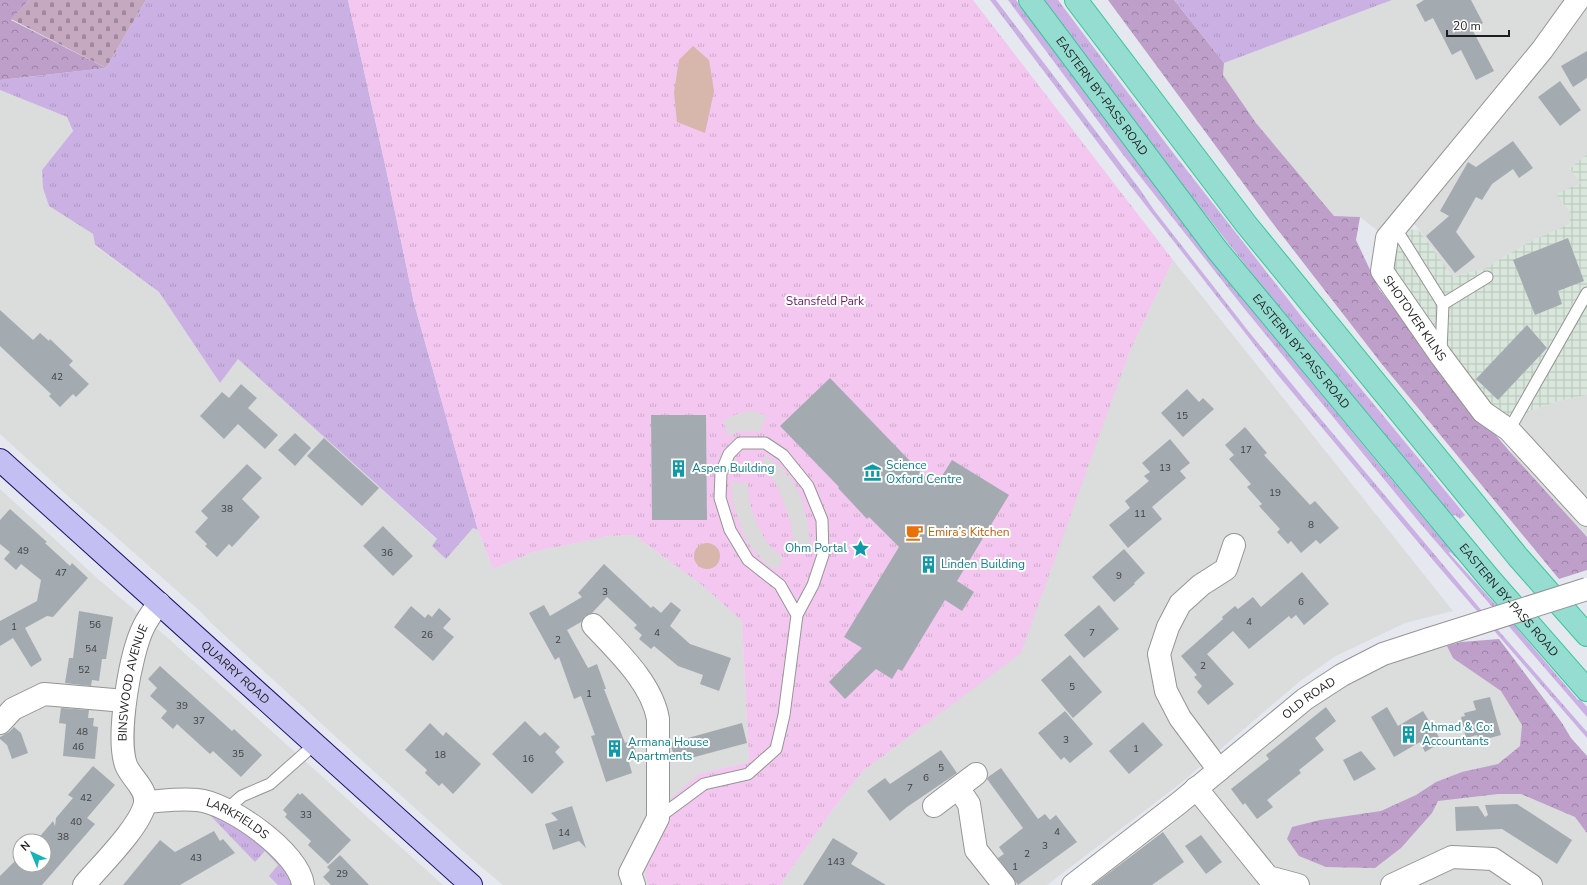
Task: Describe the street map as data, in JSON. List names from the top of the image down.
{
  "streets": {
    "highway": ["EASTERN BY-PASS ROAD"],
    "street": [
      "SHOTOVER KILNS",
      "QUARRY ROAD",
      "BINSWOOD AVENUE",
      "OLD ROAD",
      "LARKFIELDS"
    ]
  },
  "crossings": [
    ["QUARRY ROAD", "BINSWOOD AVENUE"],
    ["BINSWOOD AVENUE", "LARKFIELDS"]
  ],
  "parks": ["Stansfeld Park"],
  "places": {
    "building": [
      "Aspen Building",
      "Linden Building",
      "Ahmad & Co: Accountants",
      "Armana House Apartments"
    ],
    "museum": ["Science Oxford Centre"],
    "cafe": ["Emira’s Kitchen"],
    "place": ["Ohm Portal"]
  },
  "house_numbers": [
    "42",
    "15",
    "17",
    "13",
    "19",
    "38",
    "11",
    "8",
    "49",
    "36",
    "47",
    "9",
    "3",
    "6",
    "4",
    "56",
    "1",
    "4",
    "7",
    "26",
    "2",
    "54",
    "2",
    "52",
    "5",
    "1",
    "39",
    "37",
    "48",
    "3",
    "46",
    "1",
    "35",
    "18",
    "16",
    "5",
    "6",
    "7",
    "42",
    "33",
    "40",
    "4",
    "14",
    "38",
    "3",
    "2",
    "43",
    "143",
    "1",
    "29"
  ],
  "scale_bar": "20 m",
  "north": "top left"
}
